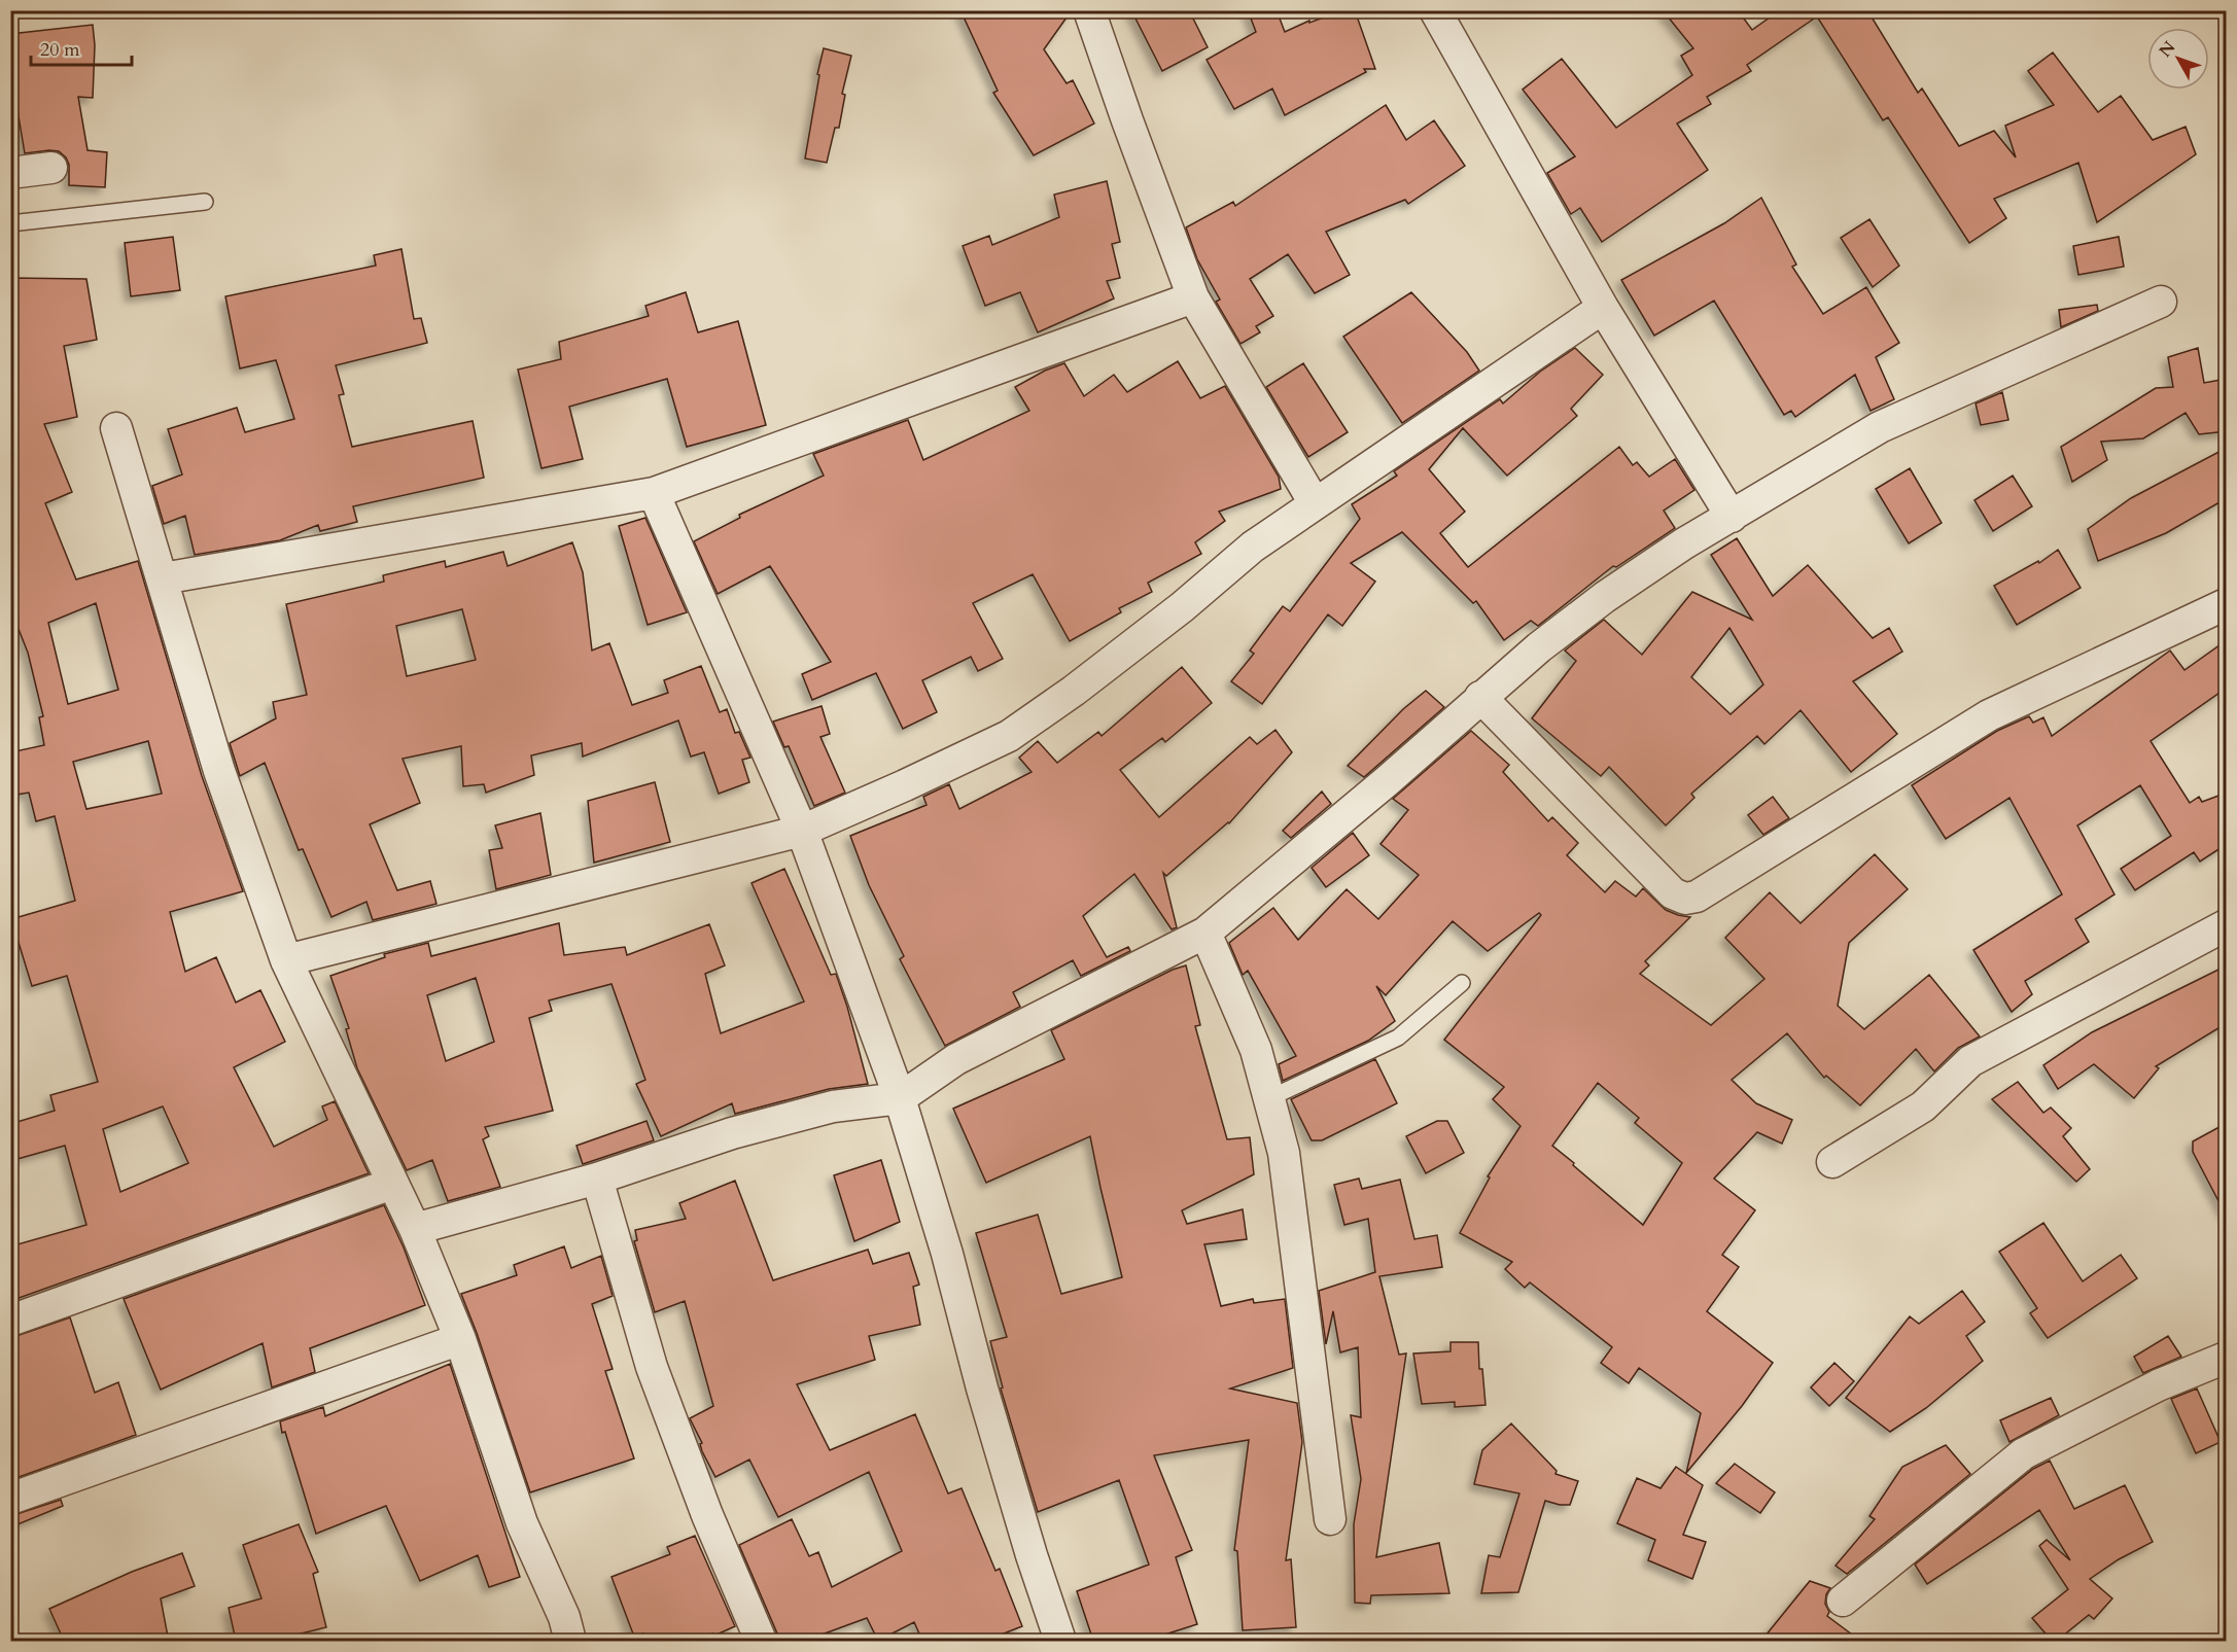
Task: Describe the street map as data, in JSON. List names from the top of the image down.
{
  "scale_bar": "20 m",
  "north": "top left"
}
